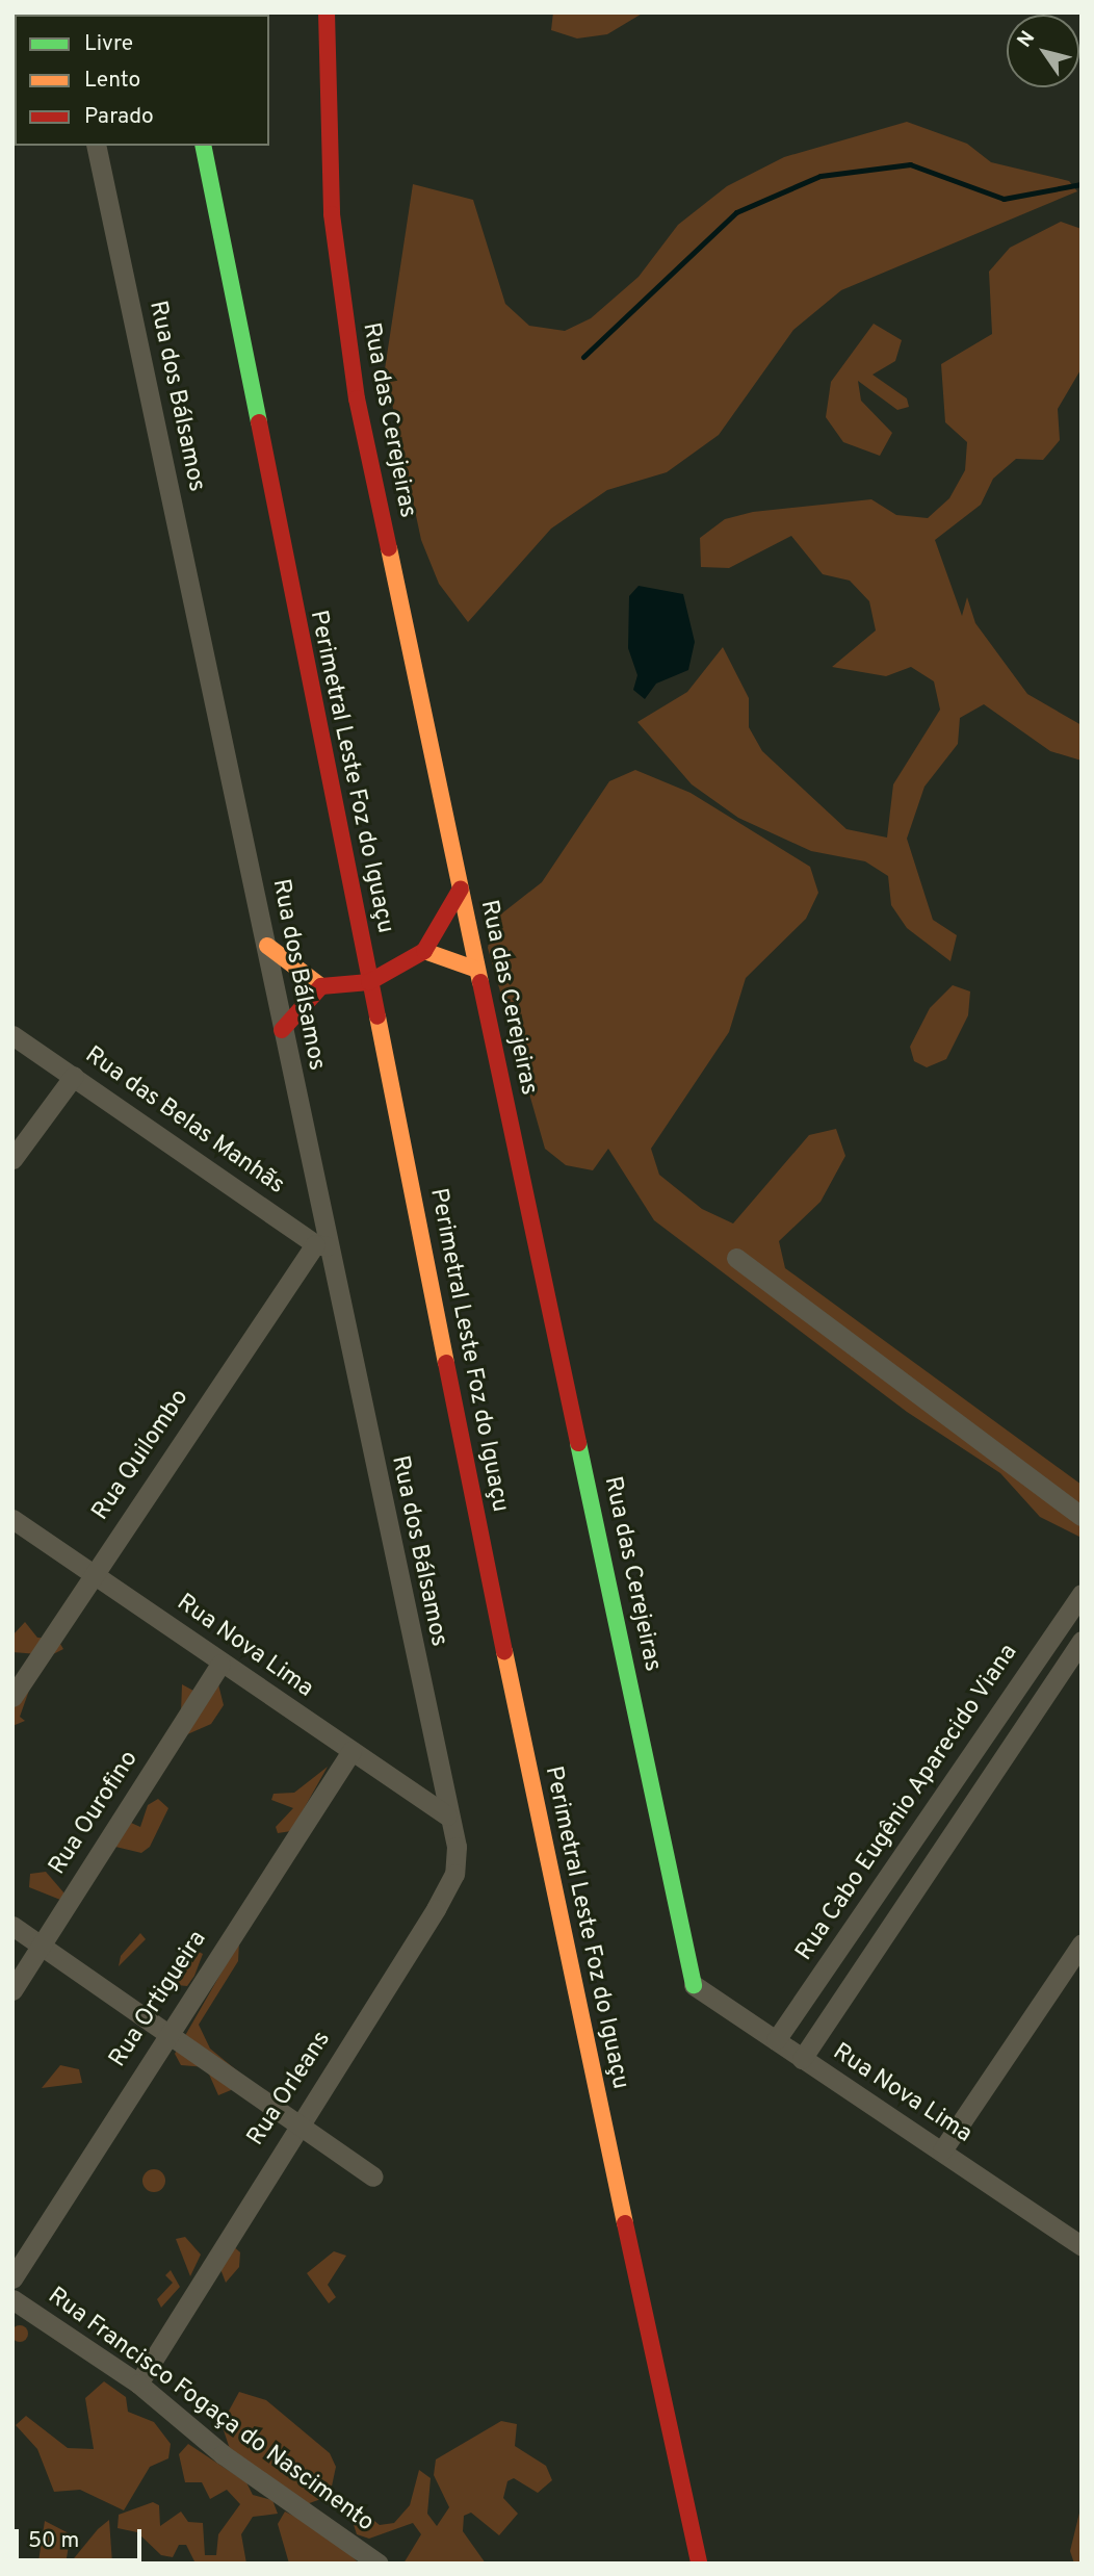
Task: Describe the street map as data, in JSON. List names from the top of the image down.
{
  "streets": {
    "main road": ["Rua das Cerejeiras", "Perimetral Leste Foz do Iguaçu"],
    "street": [
      "Rua dos Bálsamos",
      "Rua das Belas Manhãs",
      "Rua Quilombo",
      "Rua Nova Lima",
      "Rua Cabo Eugênio Aparecido Viana",
      "Rua Ourofino",
      "Rua Ortigueira",
      "Rua Orleans",
      "Rua Francisco Fogaça do Nascimento"
    ]
  },
  "crossings": [
    ["Rua dos Bálsamos", "Rua das Belas Manhãs"],
    ["Rua dos Bálsamos", "Rua Quilombo"],
    ["Rua dos Bálsamos", "Rua Nova Lima"],
    ["Rua dos Bálsamos", "Rua Orleans"],
    ["Rua das Cerejeiras", "Rua Nova Lima"],
    ["Rua das Belas Manhãs", "Rua Quilombo"],
    ["Rua Quilombo", "Rua Nova Lima"],
    ["Rua Nova Lima", "Rua Cabo Eugênio Aparecido Viana"],
    ["Rua Nova Lima", "Rua Ourofino"],
    ["Rua Nova Lima", "Rua Ortigueira"],
    ["Rua Nova Lima", "Rua Orleans"],
    ["Rua Orleans", "Rua Francisco Fogaça do Nascimento"]
  ],
  "legend": ["Livre", "Lento", "Parado"],
  "scale_bar": "50 m",
  "north": "top left"
}
